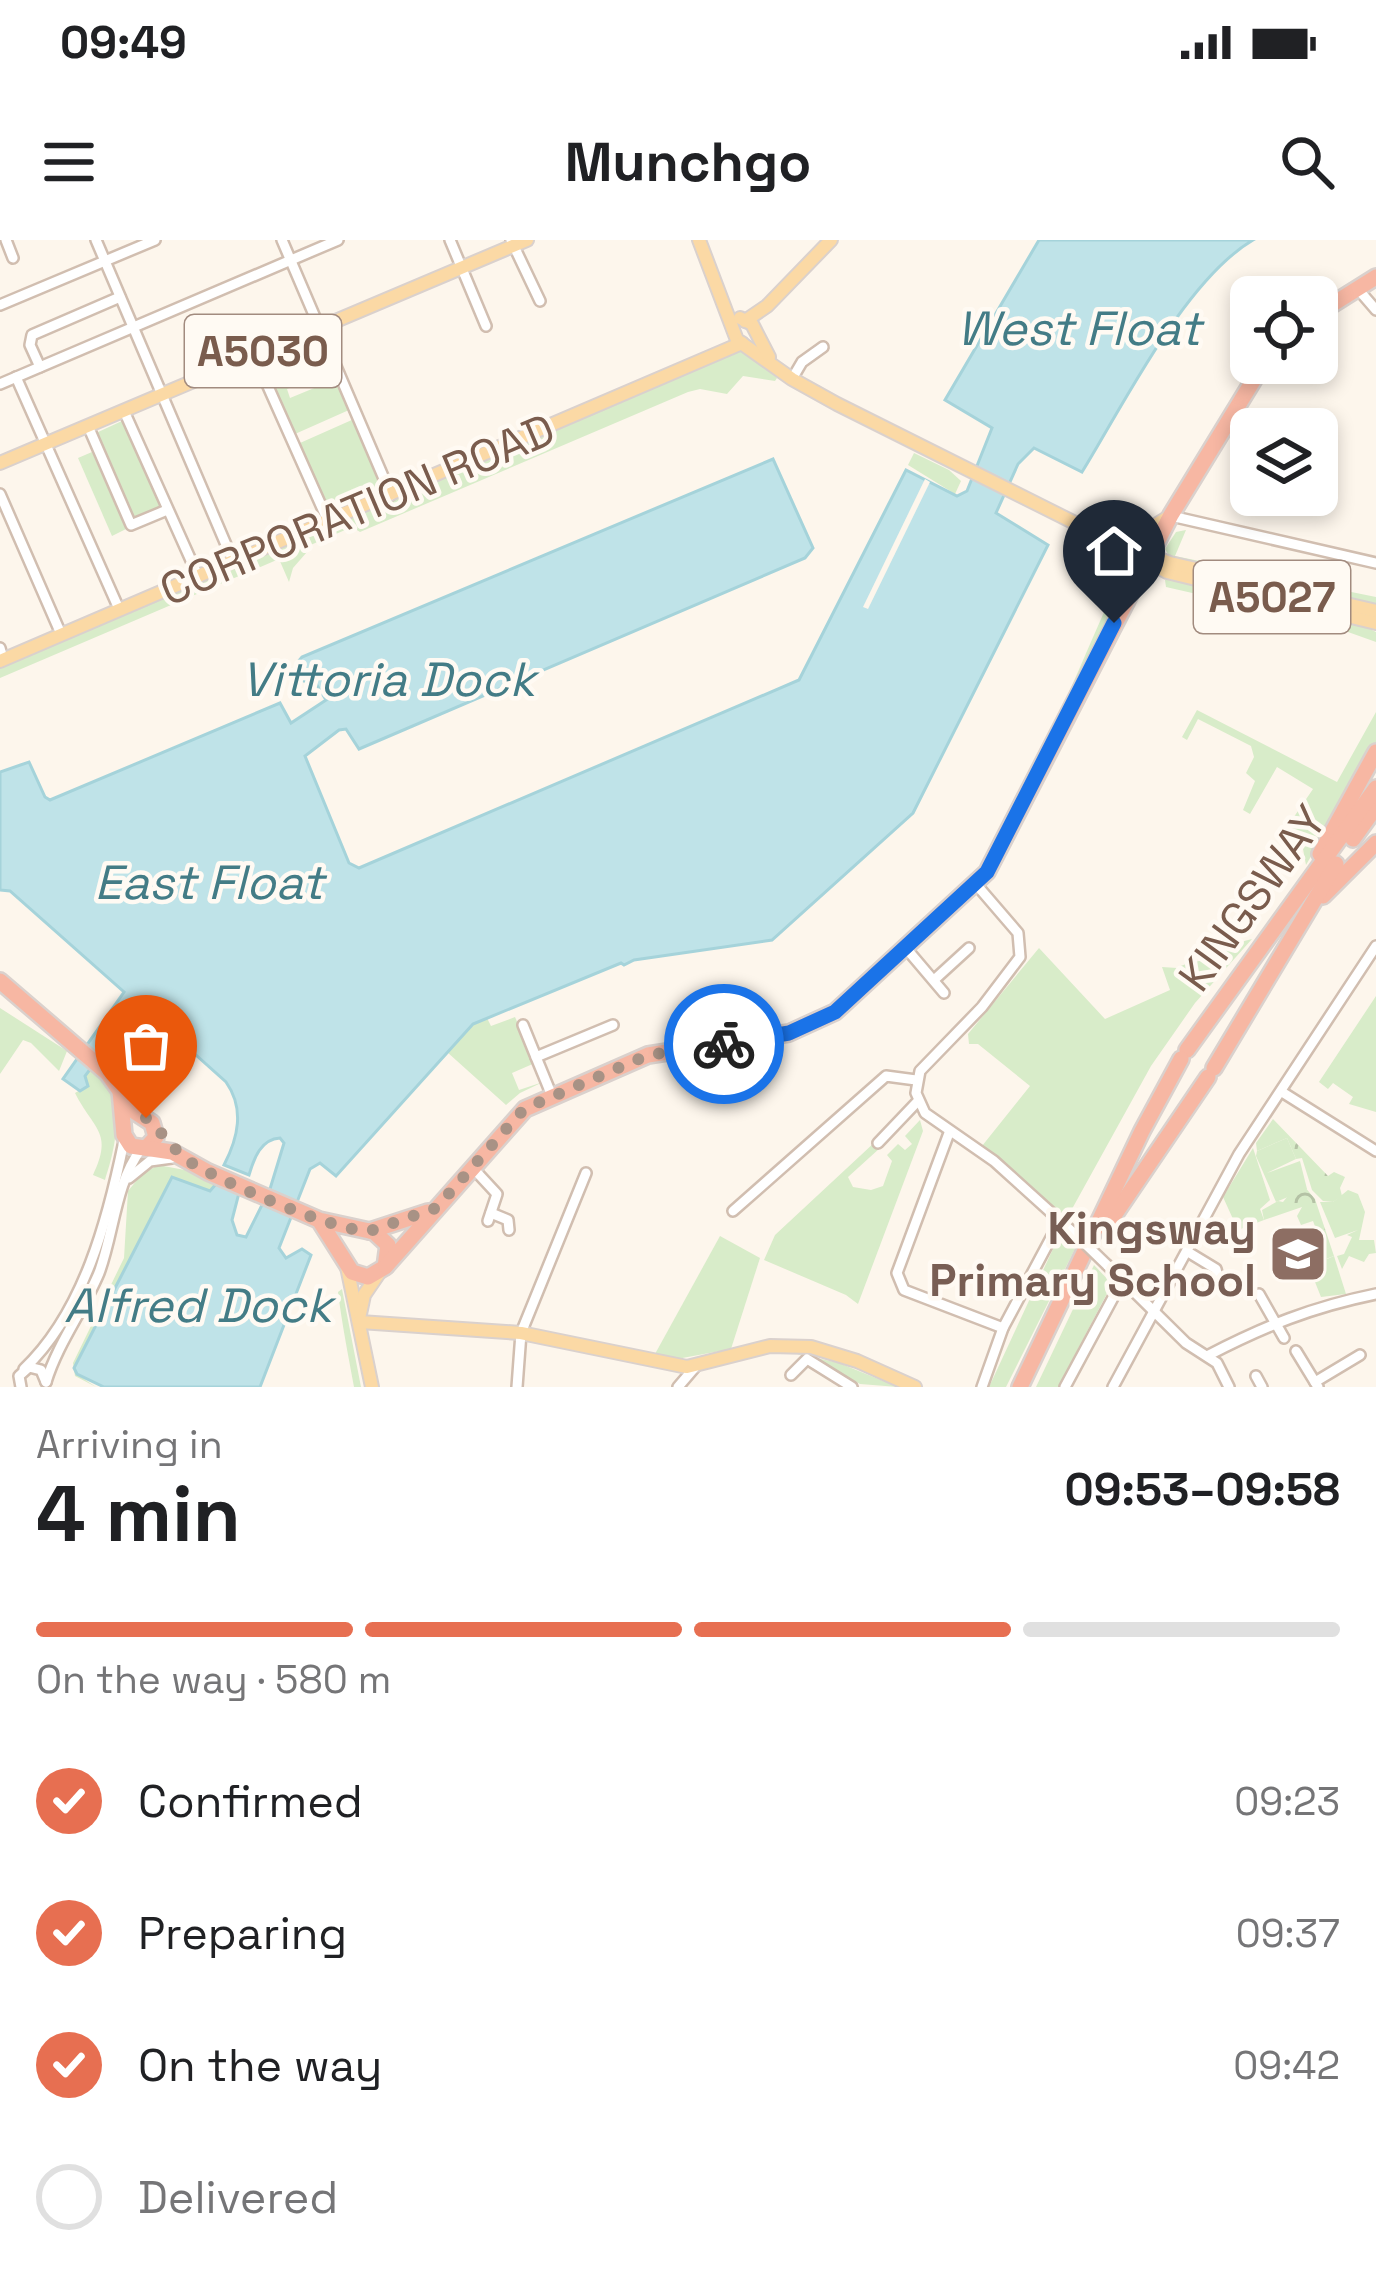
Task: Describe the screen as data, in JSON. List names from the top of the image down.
{
  "streets": {
    "highway": ["KINGSWAY"],
    "main road": ["A5030", "CORPORATION ROAD", "A5027"]
  },
  "crossings": [
    ["CORPORATION ROAD", "A5027"]
  ],
  "water": [
    "West Float",
    "Vittoria Dock",
    "East Float",
    "Alfred Dock"
  ],
  "places": {
    "school or university": ["Kingsway Primary School"]
  },
  "page": {
    "status": "09:49",
    "header": "Munchgo",
    "heading": ["4 min", "Arriving in", "09:53–09:58"],
    "bar": "On the way · 580 m",
    "list": [
      ["Confirmed", "09:23"],
      ["Preparing", "09:37"],
      ["On the way", "09:42"],
      "Delivered"
    ]
  }
}
